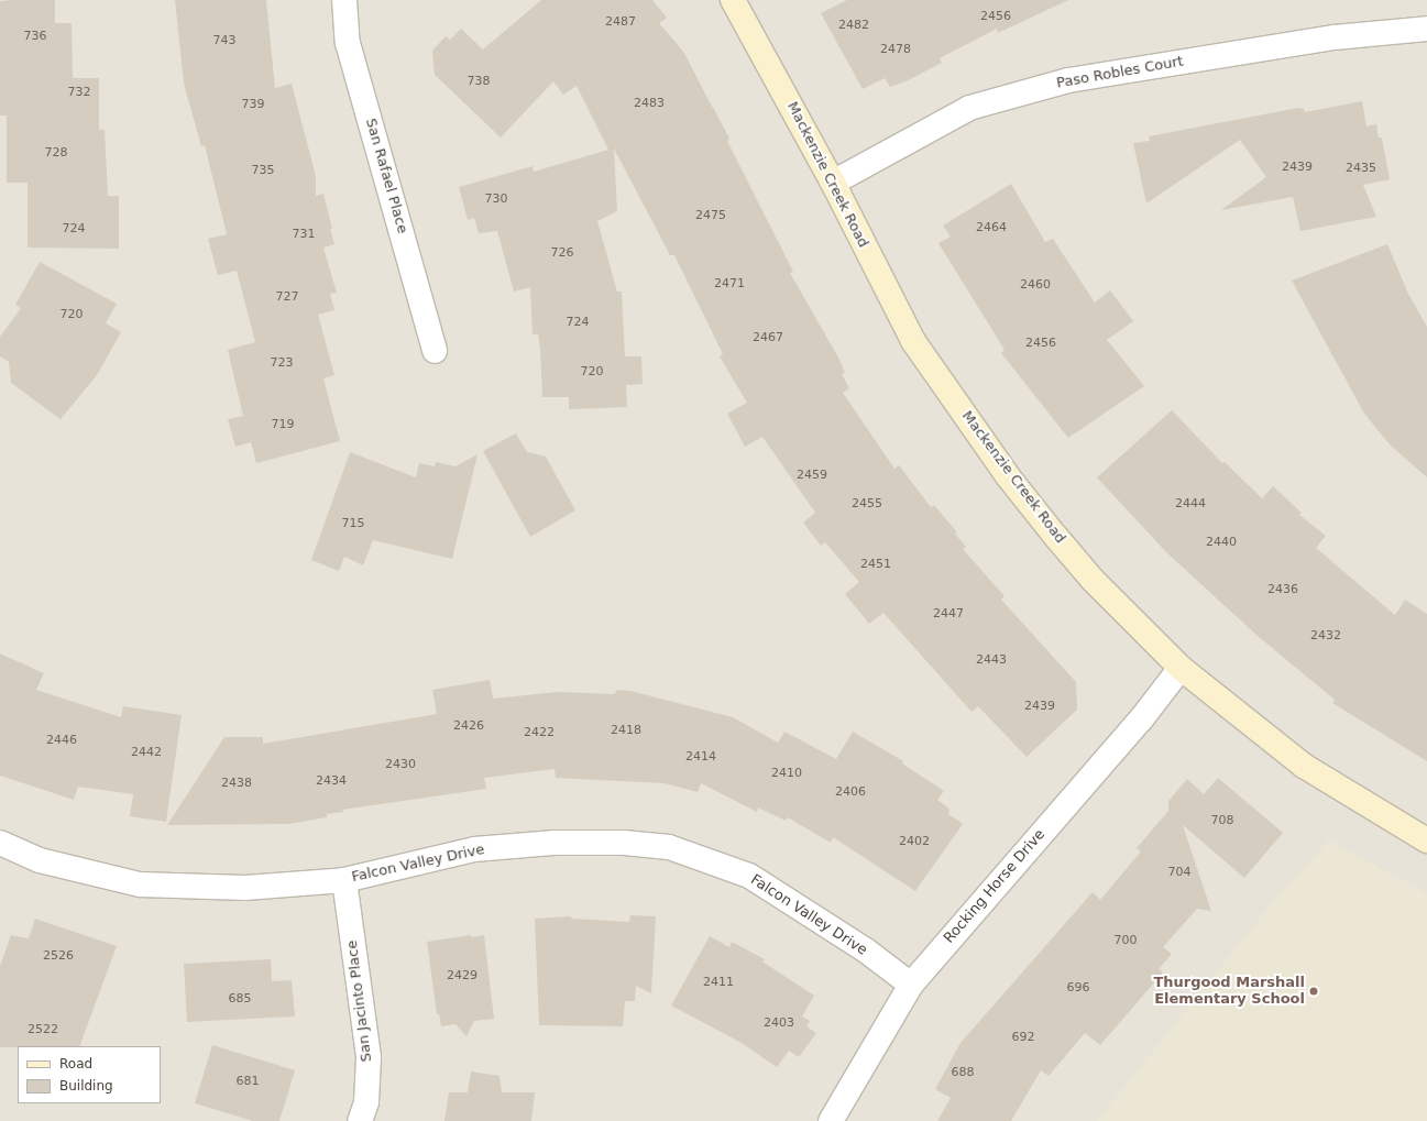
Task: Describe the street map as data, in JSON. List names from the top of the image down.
{
  "streets": {
    "street": [
      "Paso Robles Court",
      "Mackenzie Creek Road",
      "San Rafael Place",
      "Falcon Valley Drive",
      "Rocking Horse Drive",
      "San Jacinto Place"
    ]
  },
  "crossings": [
    ["Paso Robles Court", "Mackenzie Creek Road"],
    ["Mackenzie Creek Road", "Rocking Horse Drive"],
    ["Falcon Valley Drive", "Rocking Horse Drive"],
    ["Falcon Valley Drive", "San Jacinto Place"]
  ],
  "places": ["Thurgood Marshall Elementary School"],
  "house_numbers": [
    "2456",
    "2487",
    "2482",
    "736",
    "743",
    "2478",
    "738",
    "732",
    "2483",
    "739",
    "728",
    "2439",
    "2435",
    "735",
    "730",
    "2475",
    "2464",
    "724",
    "731",
    "726",
    "2471",
    "2460",
    "727",
    "720",
    "724",
    "2467",
    "2456",
    "723",
    "720",
    "719",
    "2459",
    "2455",
    "2444",
    "715",
    "2440",
    "2451",
    "2436",
    "2447",
    "2432",
    "2443",
    "2439",
    "2426",
    "2418",
    "2422",
    "2446",
    "2442",
    "2414",
    "2430",
    "2410",
    "2434",
    "2438",
    "2406",
    "708",
    "2402",
    "704",
    "700",
    "2526",
    "2429",
    "2411",
    "696",
    "685",
    "2403",
    "2522",
    "692",
    "688",
    "681"
  ],
  "legend": ["Road", "Building"]
}
